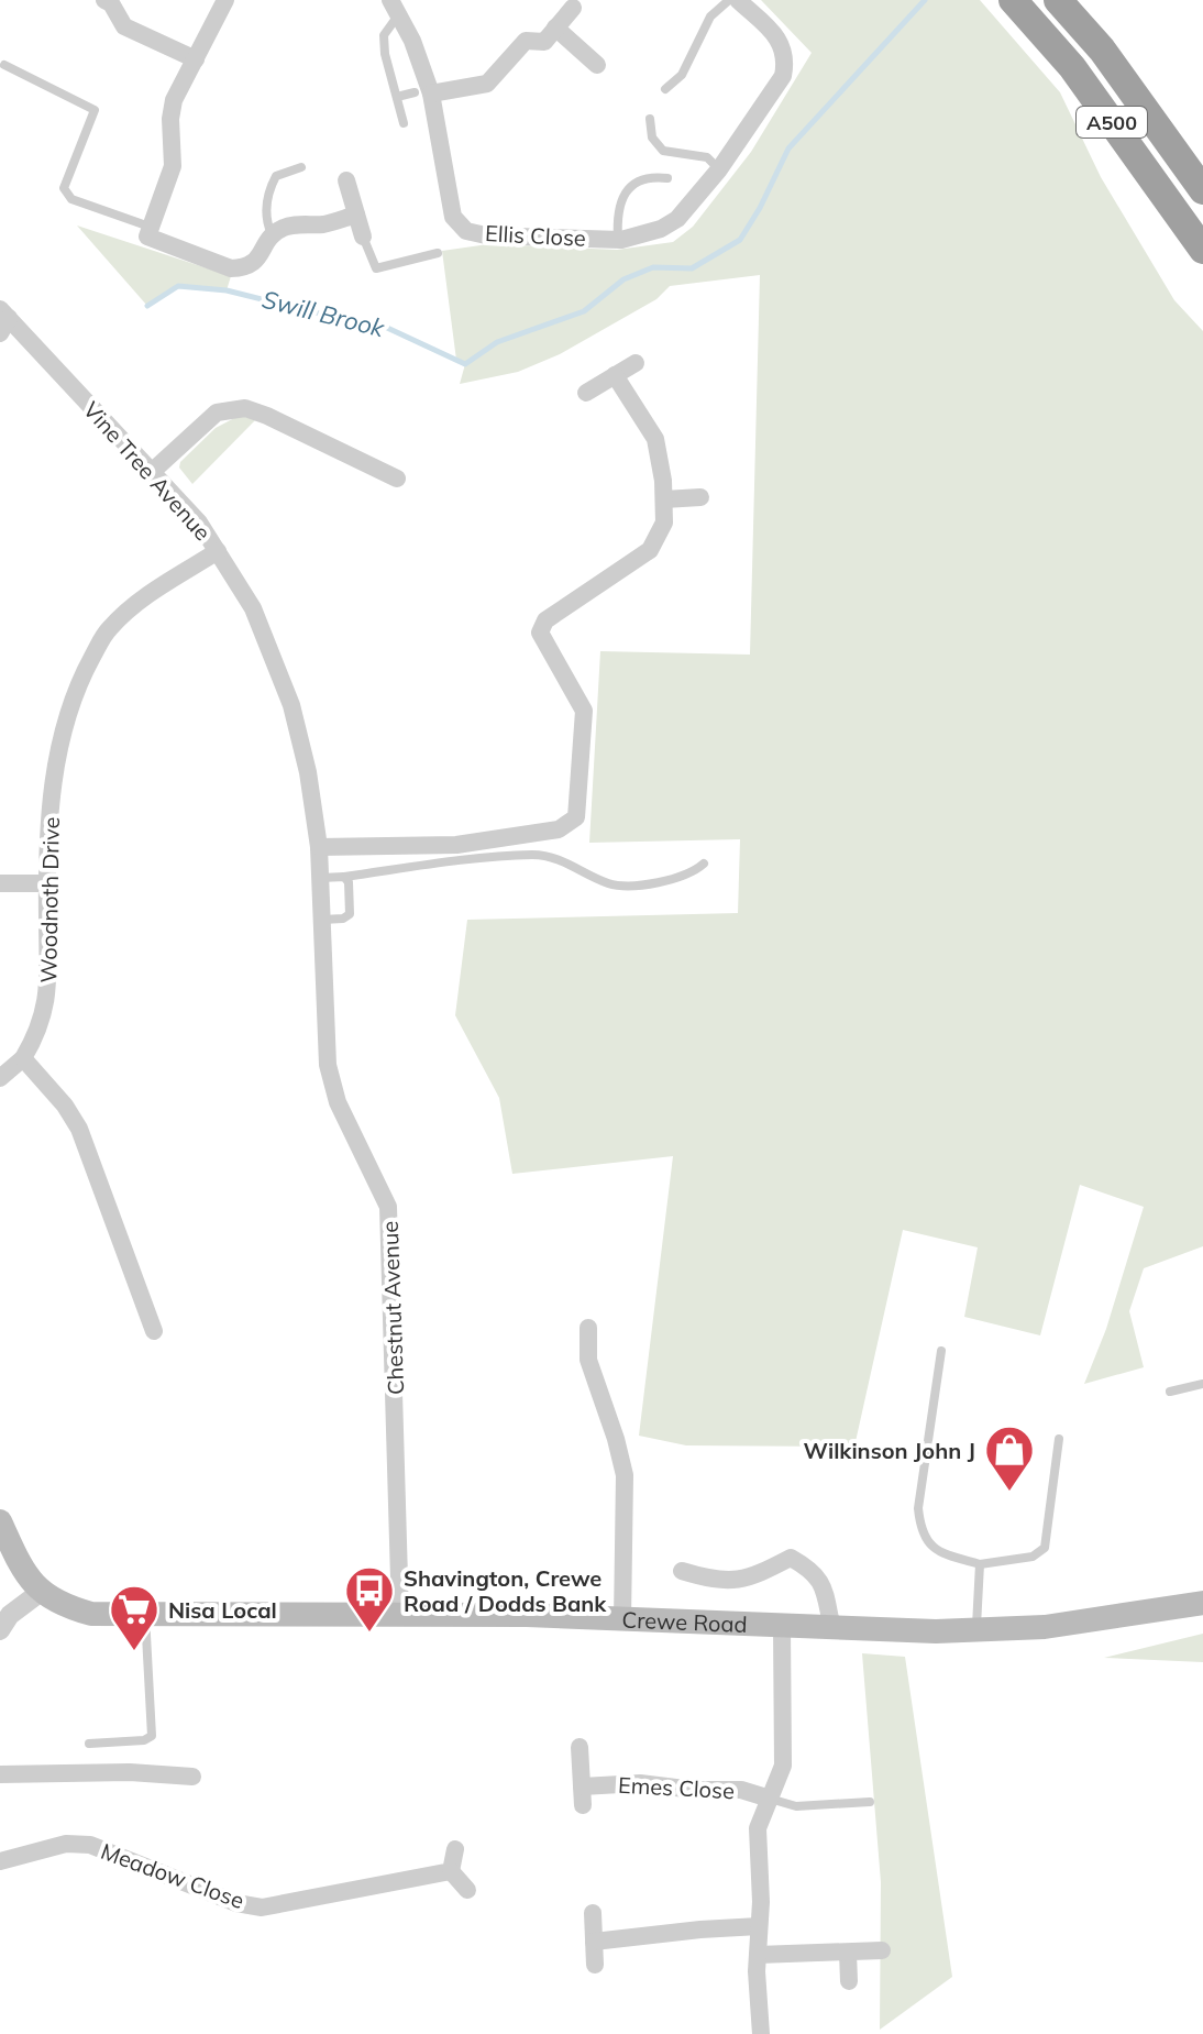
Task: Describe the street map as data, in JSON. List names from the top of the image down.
{
  "streets": {
    "highway": ["A500"],
    "main road": ["Crewe Road"],
    "street": [
      "Ellis Close",
      "Vine Tree Avenue",
      "Woodnoth Drive",
      "Chestnut Avenue",
      "Emes Close",
      "Meadow Close"
    ]
  },
  "crossings": [
    ["Vine Tree Avenue", "Woodnoth Drive"],
    ["Vine Tree Avenue", "Chestnut Avenue"],
    ["Chestnut Avenue", "Crewe Road"]
  ],
  "water": ["Swill Brook"],
  "places": {
    "shop": ["Wilkinson John J"],
    "bus stop": ["Shavington, Crewe Road / Dodds Bank"],
    "supermarket": ["Nisa Local"]
  }
}
